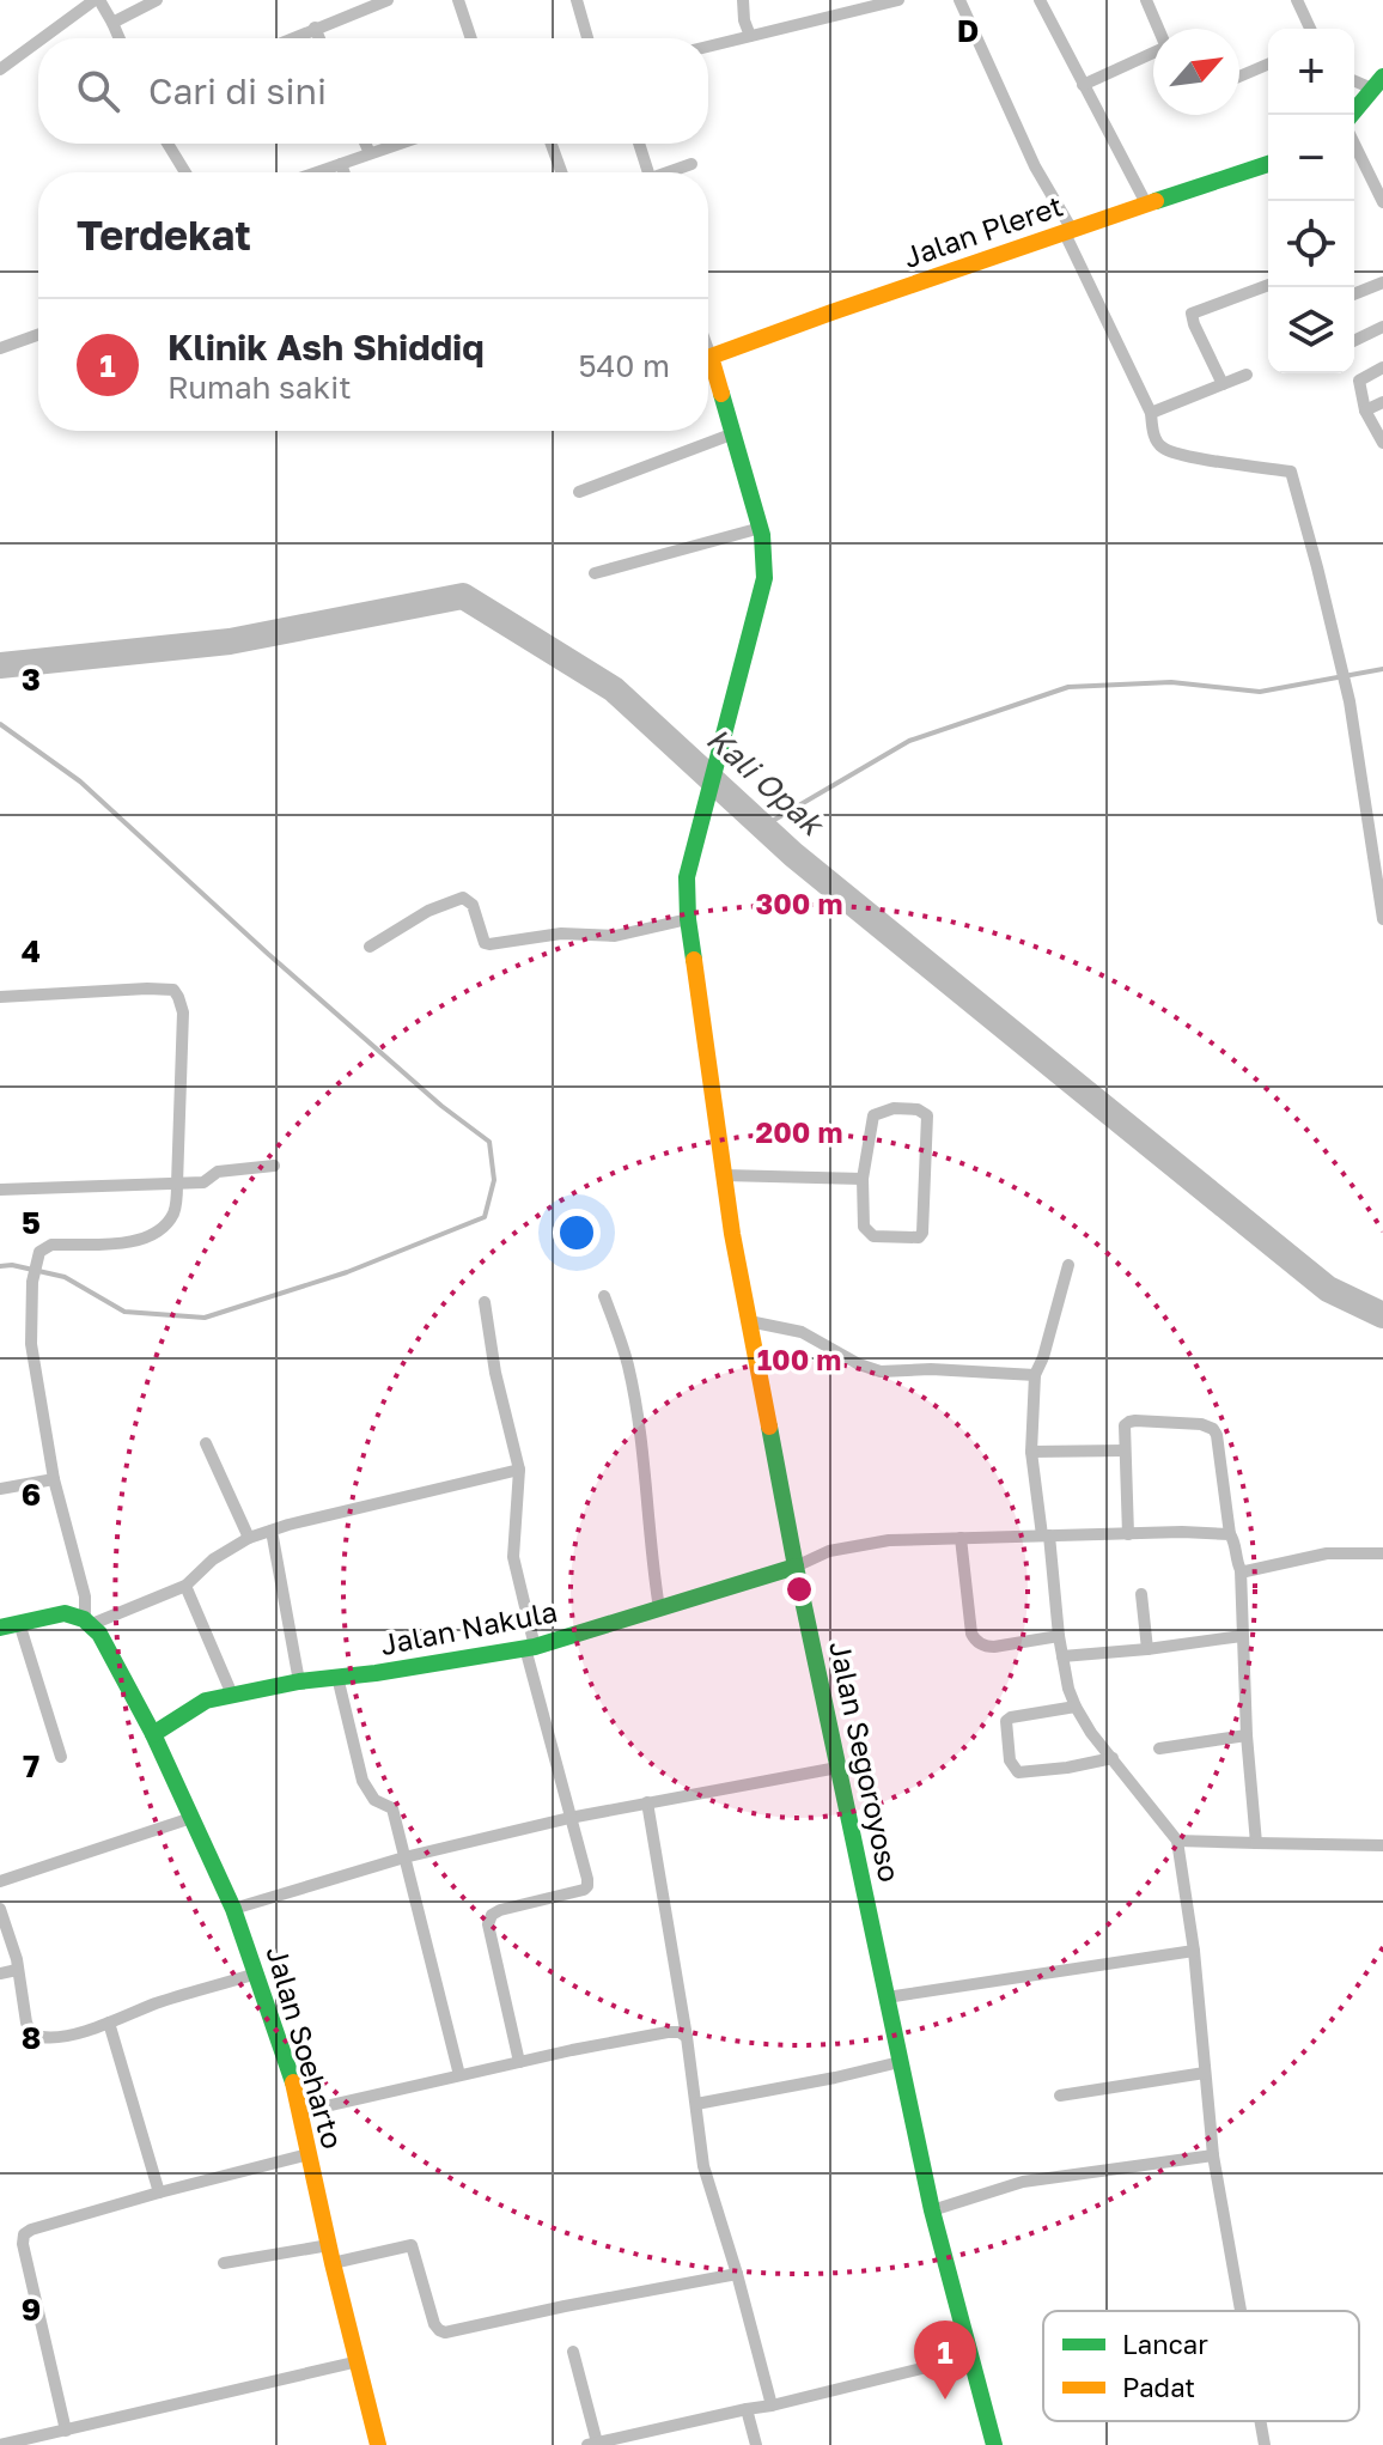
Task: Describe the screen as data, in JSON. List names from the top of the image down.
{
  "streets": {
    "main road": [
      "Jalan Pleret",
      "Jalan Nakula",
      "Jalan Segoroyoso",
      "Jalan Soeharto"
    ]
  },
  "crossings": [
    ["Jalan Pleret", "Jalan Segoroyoso"],
    ["Jalan Nakula", "Jalan Segoroyoso"],
    ["Jalan Nakula", "Jalan Soeharto"]
  ],
  "water": ["Kali Opak"],
  "legend": ["Lancar", "Padat"],
  "north": "top right",
  "page": {
    "map_buttons": ["+", "−"],
    "search": "Cari di sini",
    "heading": "Terdekat",
    "list": [
      {
        "mark": "1",
        "name": "Klinik Ash Shiddiq",
        "note": "Rumah sakit",
        "value": "540 m"
      }
    ],
    "pins": "1"
  },
  "grid": {
    "columns": ["D"],
    "rows": [
      "3",
      "4",
      "5",
      "6",
      "7",
      "8",
      "9"
    ]
  },
  "rings": ["300 m", "200 m", "100 m"]
}
